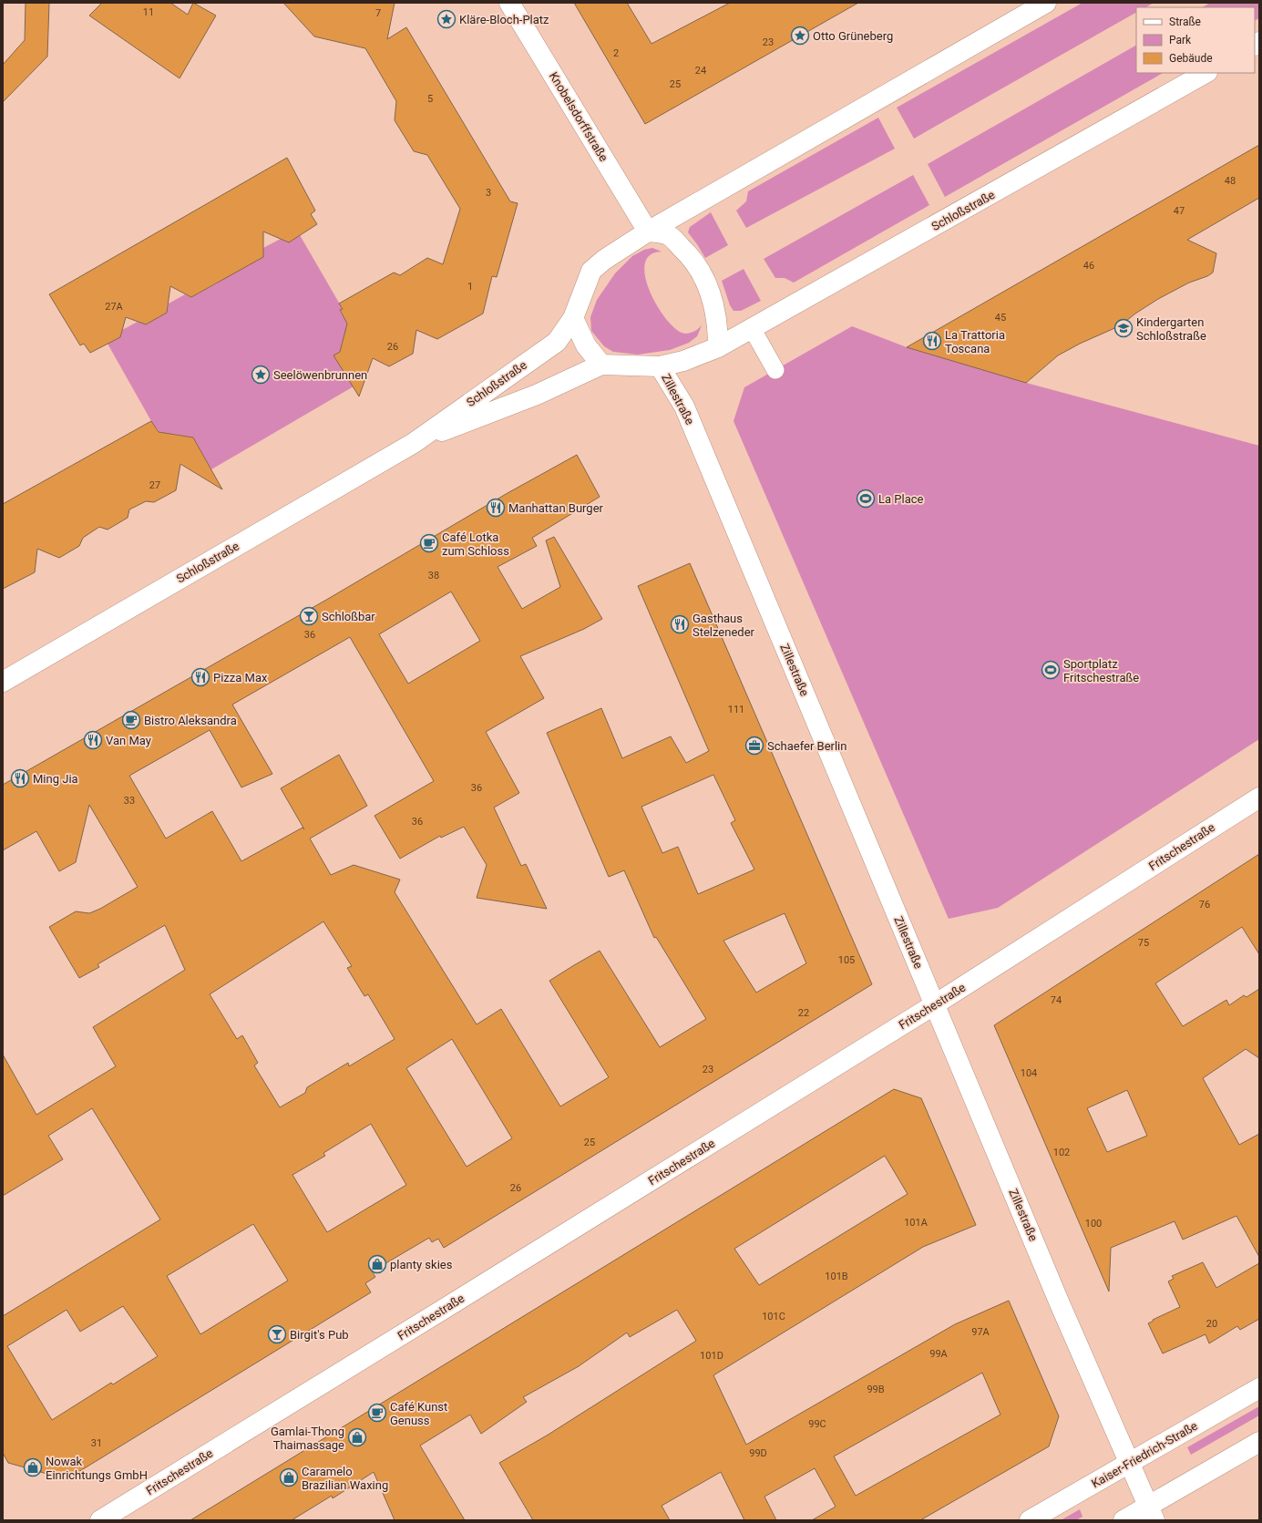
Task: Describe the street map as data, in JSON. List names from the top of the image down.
{
  "streets": {
    "street": [
      "Knobelsdorffstraße",
      "Schloßstraße",
      "Zillestraße",
      "Fritschestraße",
      "Kaiser-Friedrich-Straße"
    ]
  },
  "crossings": [
    ["Knobelsdorffstraße", "Schloßstraße"],
    ["Schloßstraße", "Zillestraße"],
    ["Zillestraße", "Fritschestraße"],
    ["Zillestraße", "Kaiser-Friedrich-Straße"]
  ],
  "places": {
    "place": ["Kläre-Bloch-Platz", "Otto Grüneberg", "Seelöwenbrunnen"],
    "school or university": ["Kindergarten Schloßstraße"],
    "restaurant": [
      "La Trattoria Toscana",
      "Manhattan Burger",
      "Gasthaus Stelzeneder",
      "Pizza Max",
      "Van May",
      "Ming Jia"
    ],
    "sports": ["La Place", "Sportplatz Fritschestraße"],
    "cafe": ["Café Lotka zum Schloss", "Bistro Aleksandra", "Café Kunst Genuss"],
    "bar": ["Schloßbar", "Birgit's Pub"],
    "office": ["Schaefer Berlin"],
    "shop": [
      "planty skies",
      "Gamlai-Thong Thaimassage",
      "Nowak Einrichtungs GmbH",
      "Caramelo Brazilian Waxing"
    ]
  },
  "house_numbers": [
    "11",
    "7",
    "23",
    "2",
    "24",
    "25",
    "5",
    "48",
    "3",
    "47",
    "46",
    "1",
    "27A",
    "45",
    "26",
    "27",
    "38",
    "36",
    "111",
    "36",
    "33",
    "36",
    "76",
    "75",
    "105",
    "74",
    "22",
    "23",
    "104",
    "25",
    "102",
    "26",
    "101A",
    "100",
    "101B",
    "101C",
    "20",
    "97A",
    "99A",
    "101D",
    "99B",
    "99C",
    "31",
    "99D"
  ],
  "legend": ["Straße", "Park", "Gebäude"]
}
